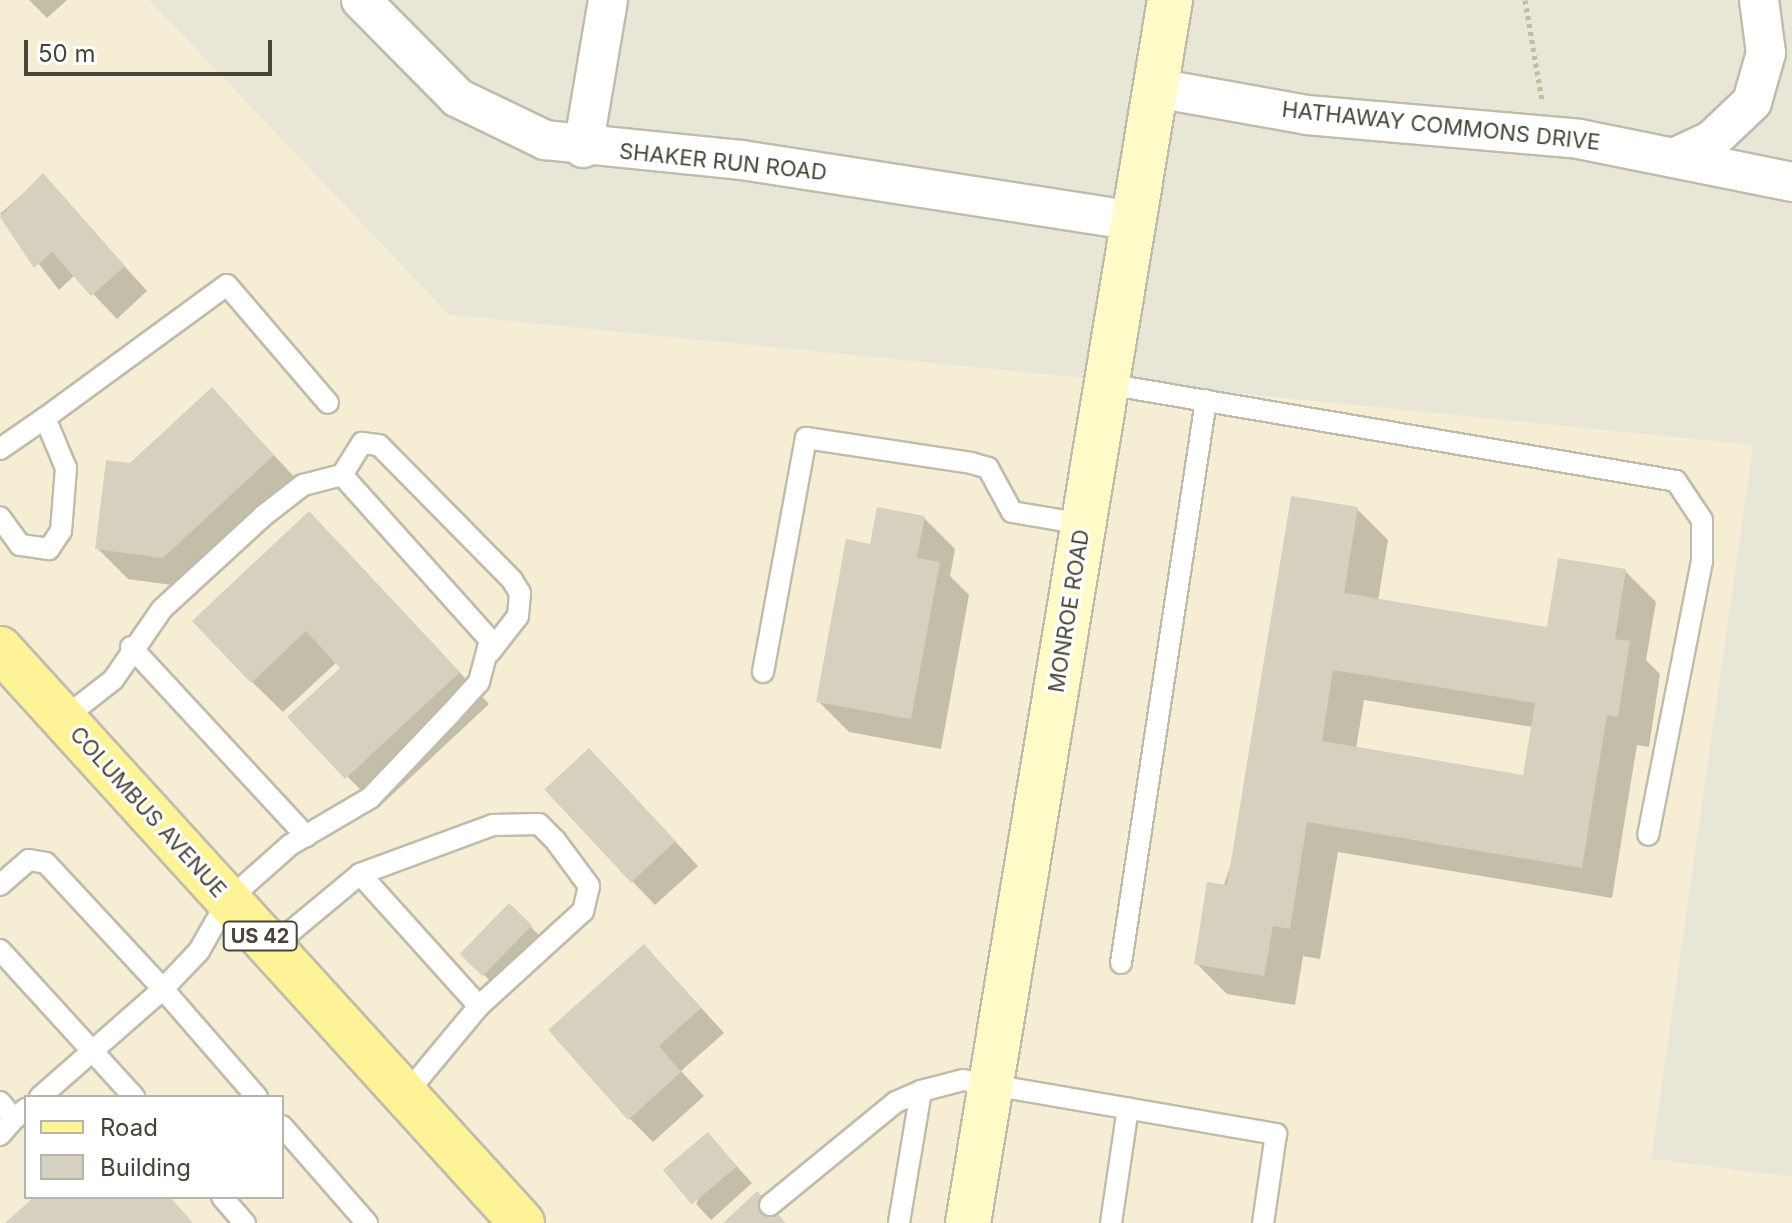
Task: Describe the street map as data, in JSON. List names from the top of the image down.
{
  "streets": {
    "main road": ["COLUMBUS AVENUE", "US 42"],
    "street": ["HATHAWAY COMMONS DRIVE", "SHAKER RUN ROAD", "MONROE ROAD"]
  },
  "crossings": [
    ["HATHAWAY COMMONS DRIVE", "MONROE ROAD"],
    ["SHAKER RUN ROAD", "MONROE ROAD"]
  ],
  "legend": ["Road", "Building"],
  "scale_bar": "50 m"
}
